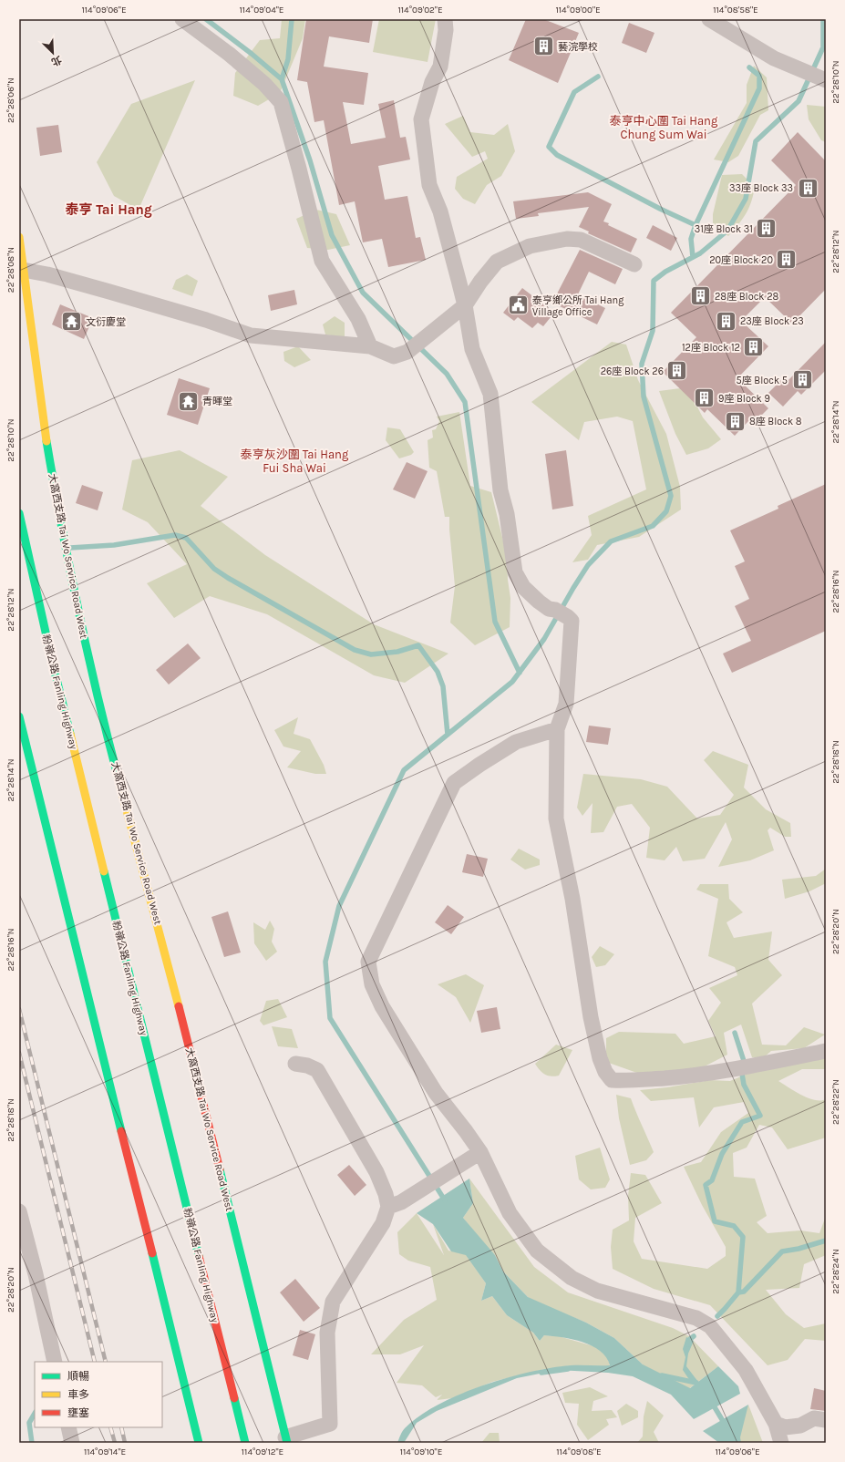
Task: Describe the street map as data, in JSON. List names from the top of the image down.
{
  "streets": {
    "main road": ["大窩西支路 Tai Wo Service Road West", "粉嶺公路 Fanling Highway"]
  },
  "districts": ["泰亨中心圍 Tai Hang Chung Sum Wai", "泰亨 Tai Hang", "泰亨灰沙圍 Tai Hang Fui Sha Wai"],
  "places": {
    "building": [
      "藝浣學校",
      "33座 Block 33",
      "31座 Block 31",
      "20座 Block 20",
      "28座 Block 28",
      "23座 Block 23",
      "12座 Block 12",
      "26座 Block 26",
      "5座 Block 5",
      "9座 Block 9",
      "8座 Block 8"
    ],
    "public building": ["泰亨鄉公所 Tai Hang Village Office"],
    "temple": ["文衍慶堂", "青暉堂"]
  },
  "legend": ["順暢", "車多", "壅塞"],
  "north": "bottom right",
  "coordinates": [
    "114°09'06\"E",
    "114°09'04\"E",
    "114°09'02\"E",
    "114°09'00\"E",
    "114°08'58\"E",
    "22°28'10\"N",
    "22°28'06\"N",
    "22°28'12\"N",
    "22°28'08\"N",
    "22°28'14\"N",
    "22°28'16\"N",
    "22°28'18\"N",
    "22°28'20\"N",
    "22°28'22\"N",
    "22°28'24\"N",
    "114°09'14\"E",
    "114°09'12\"E",
    "114°09'10\"E",
    "114°09'08\"E"
  ]
}
